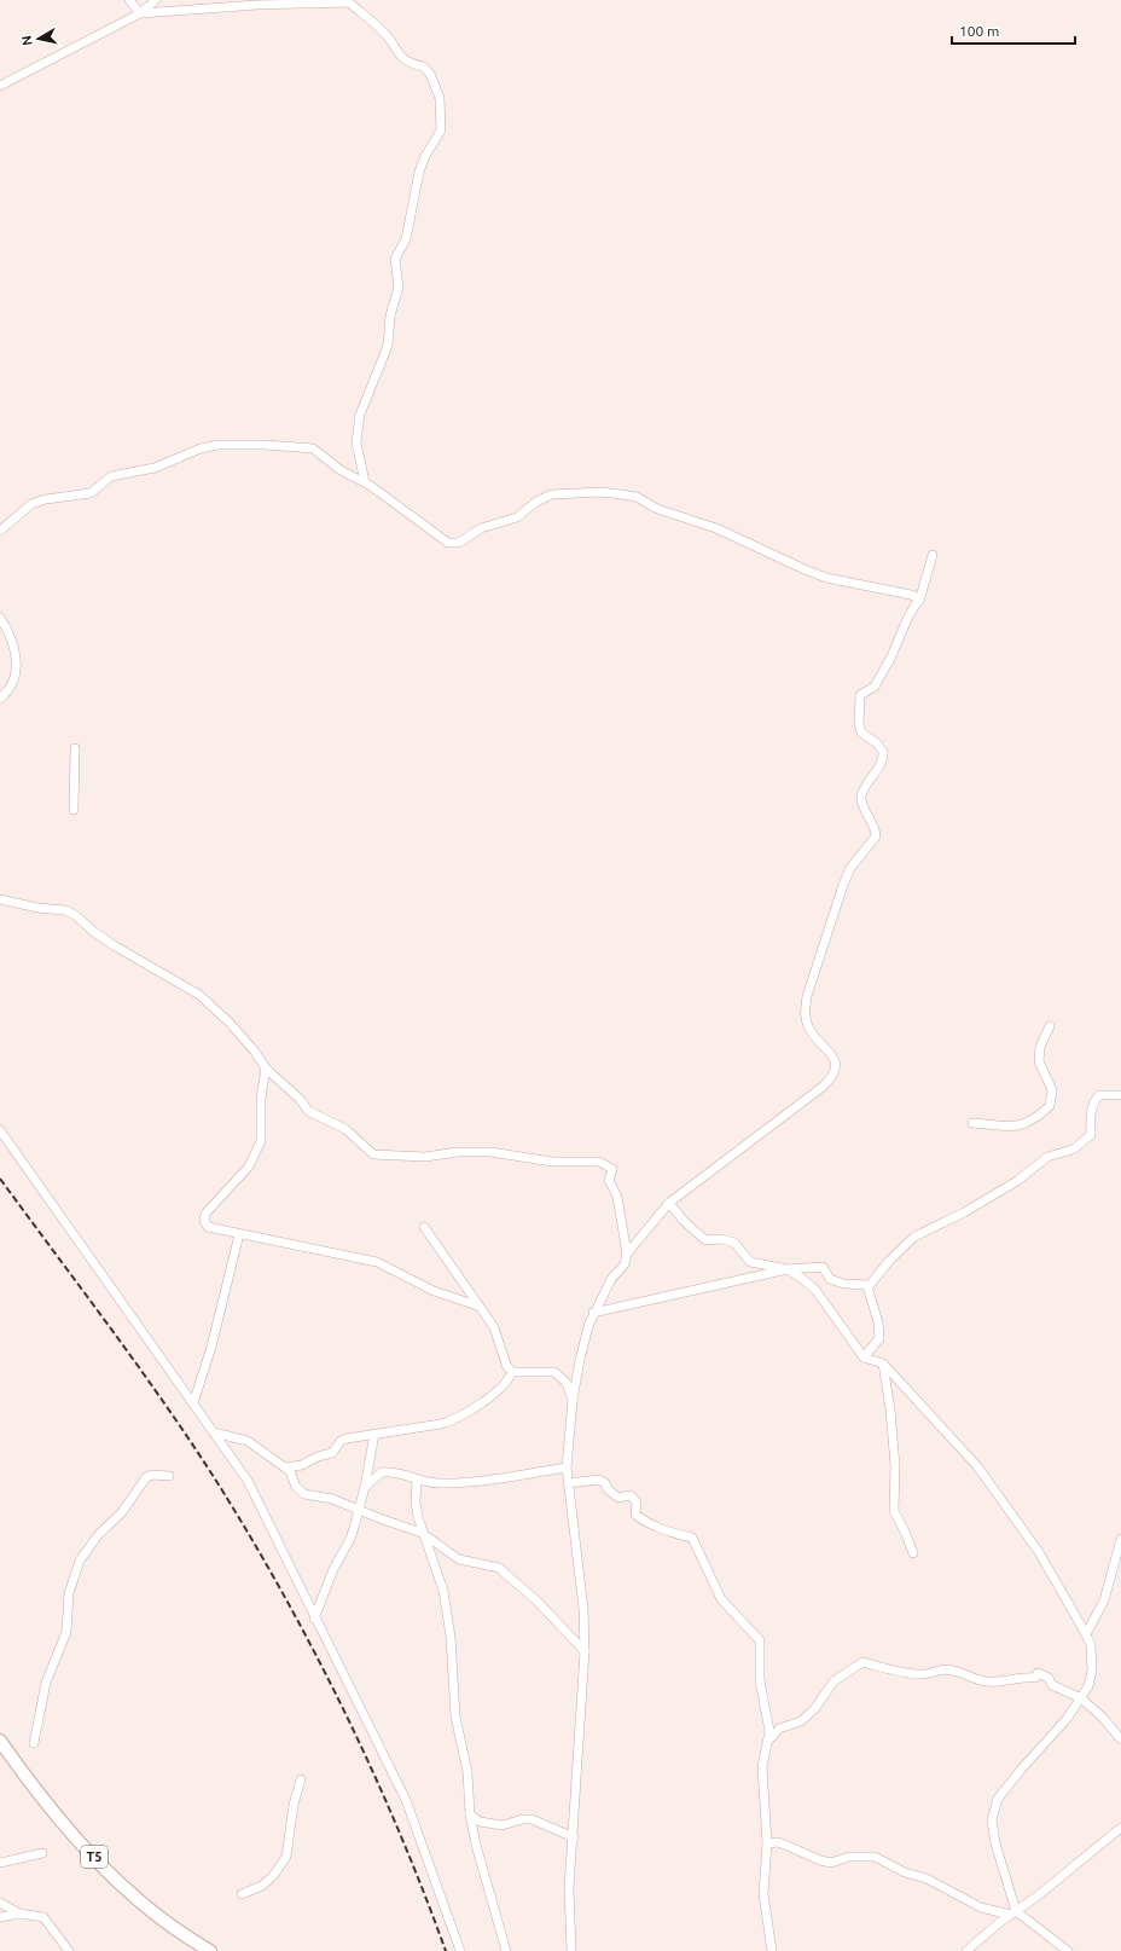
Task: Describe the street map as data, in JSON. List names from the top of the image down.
{
  "streets": {
    "highway": ["T5"]
  },
  "scale_bar": "100 m",
  "north": "left"
}
